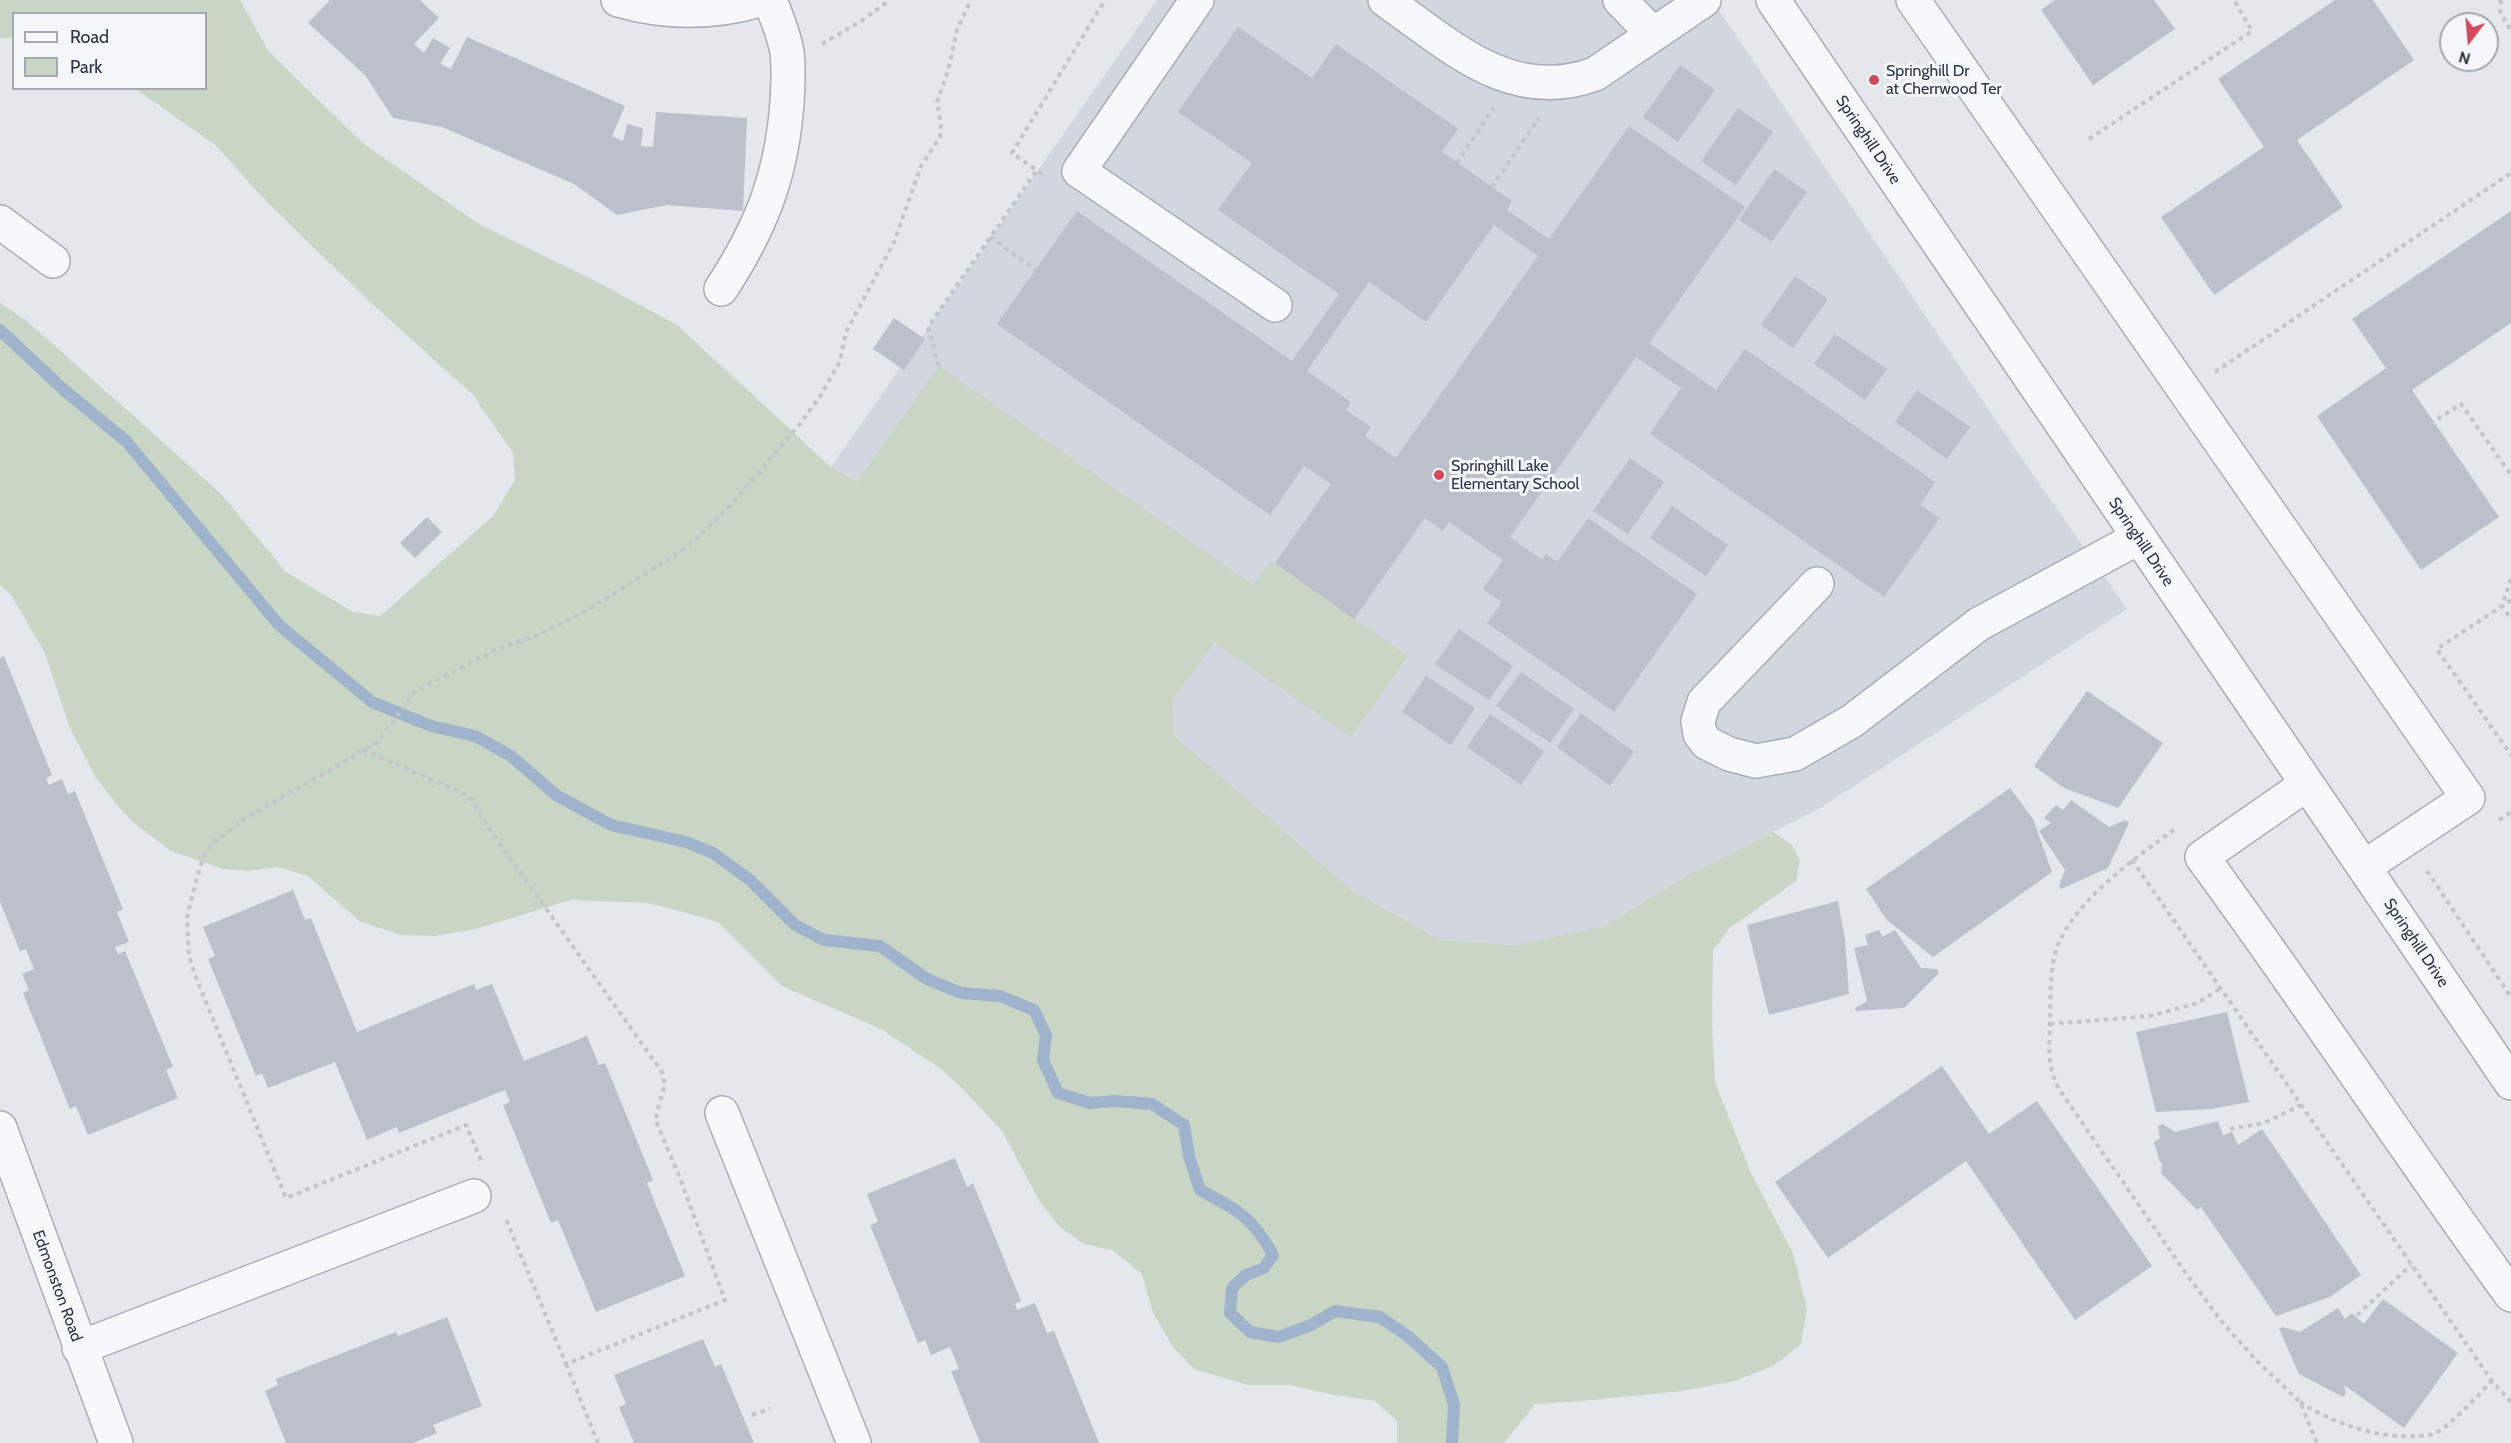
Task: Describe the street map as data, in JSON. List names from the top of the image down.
{
  "streets": {
    "street": ["Springhill Drive", "Edmonston Road"]
  },
  "places": ["Springhill Dr at Cherrwood Ter", "Springhill Lake Elementary School"],
  "legend": ["Road", "Park"],
  "north": "bottom"
}
